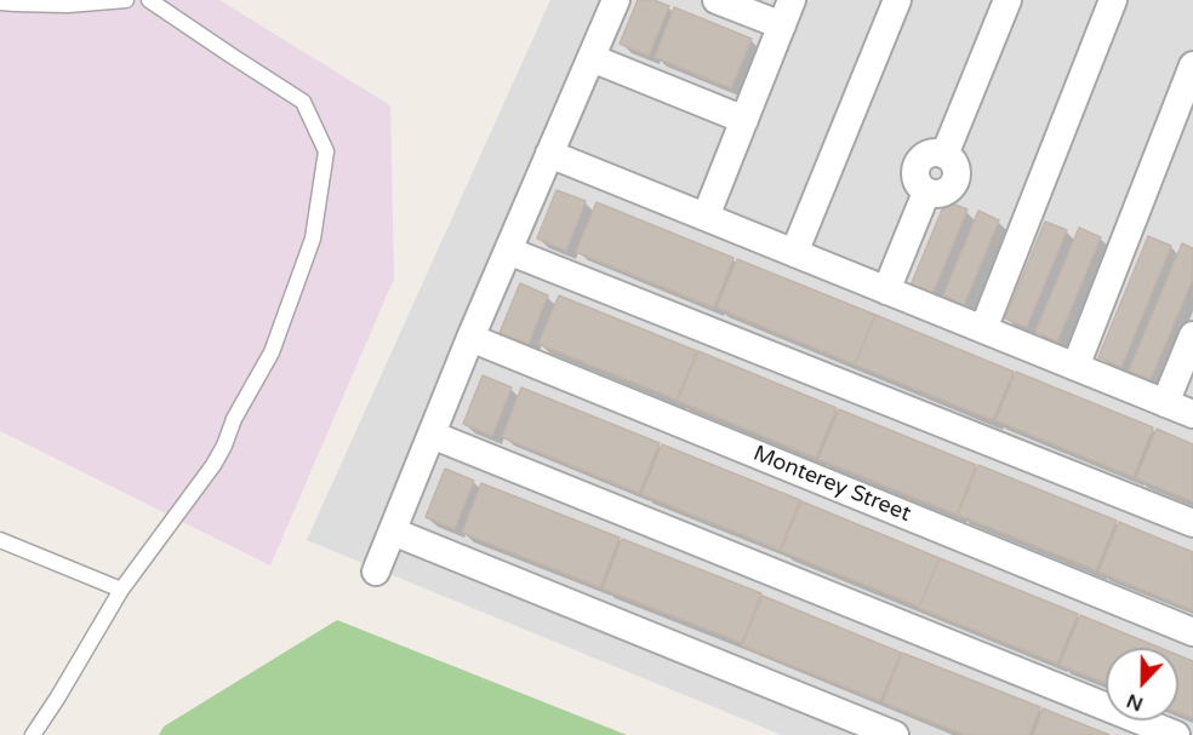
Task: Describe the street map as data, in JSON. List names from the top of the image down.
{
  "streets": {
    "street": ["Monterey Street"]
  },
  "north": "bottom"
}
